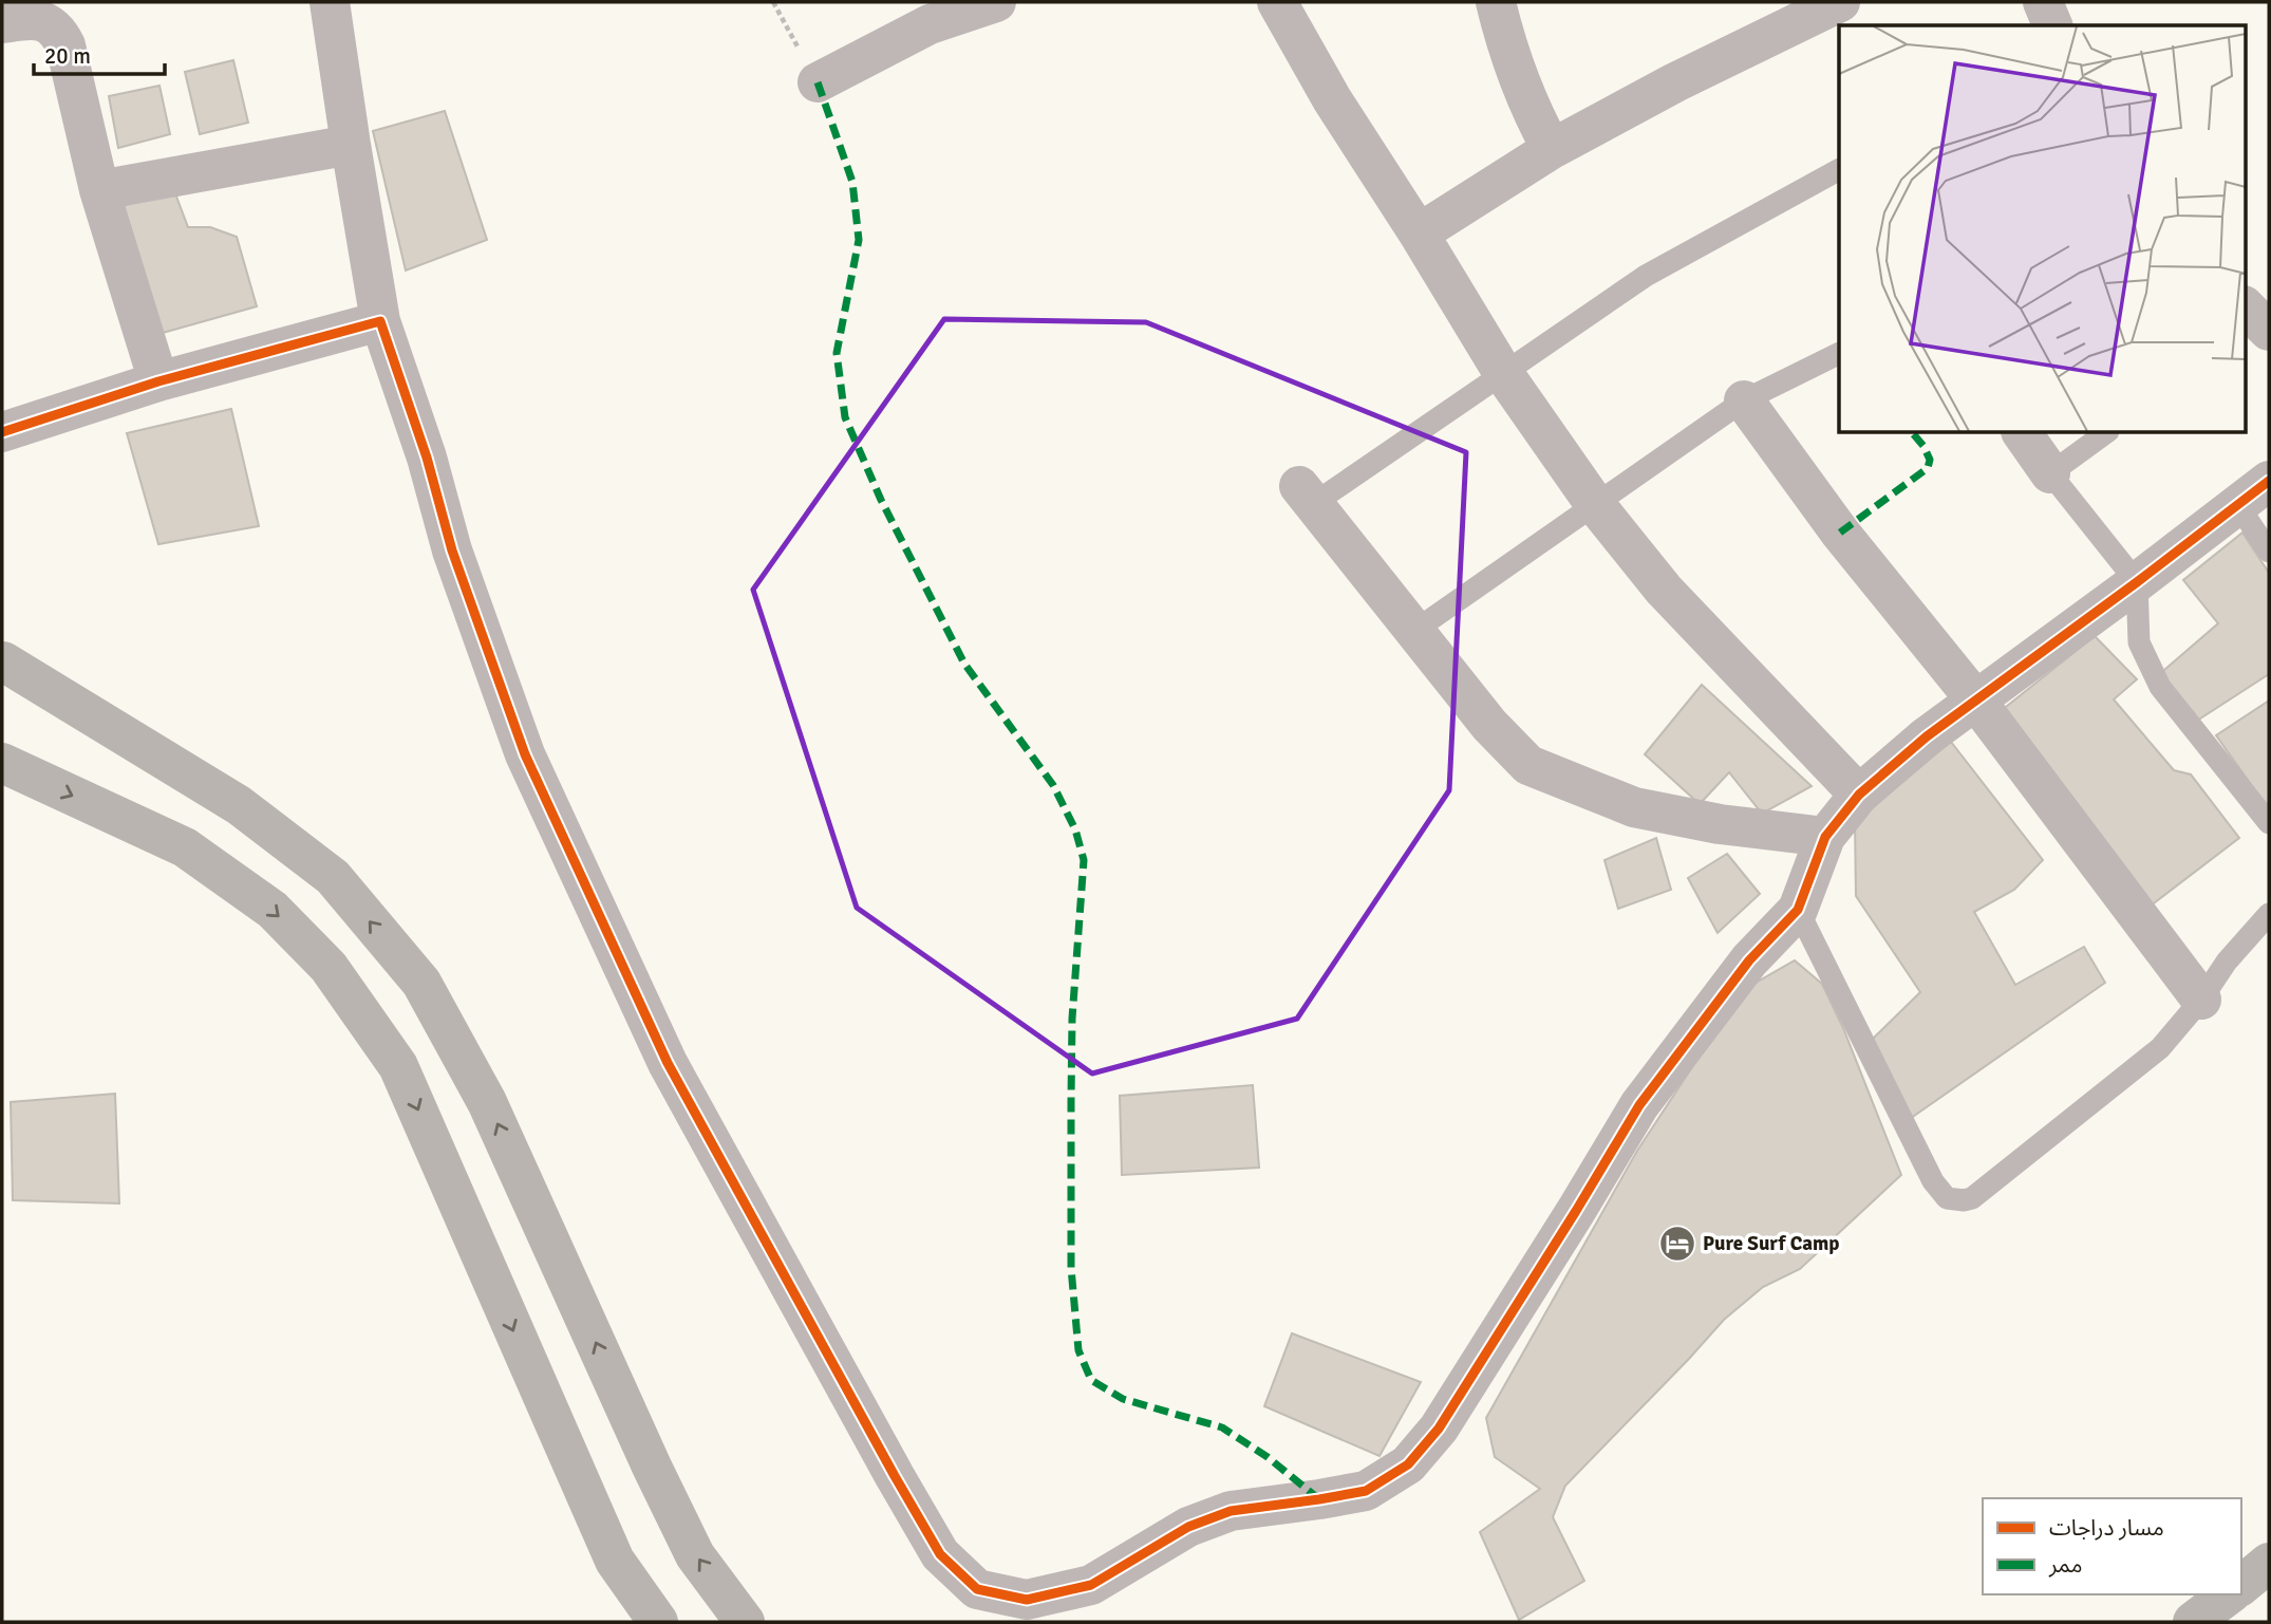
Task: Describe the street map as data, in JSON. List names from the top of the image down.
{
  "places": {
    "hotel": ["Pure Surf Camp"]
  },
  "legend": ["مسار دراجات", "ممر"],
  "scale_bar": "20 m"
}
